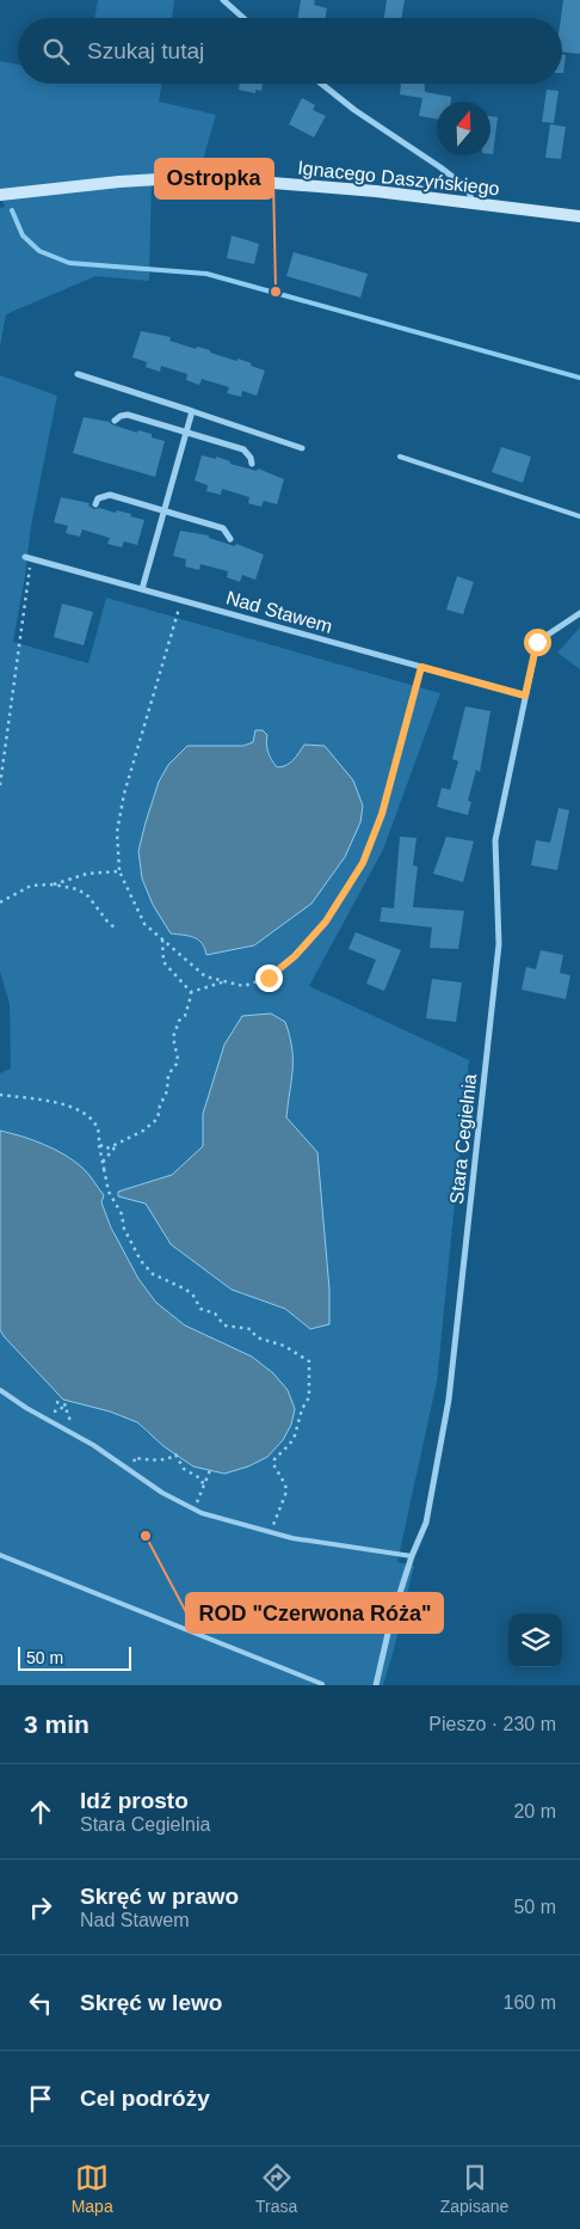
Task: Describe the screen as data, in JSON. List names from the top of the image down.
{
  "streets": {
    "main road": ["Ignacego Daszyńskiego"],
    "street": ["Nad Stawem", "Stara Cegielnia"]
  },
  "crossings": [
    ["Nad Stawem", "Stara Cegielnia"]
  ],
  "places": ["Ostropka", "ROD \"Czerwona Róża\""],
  "scale_bar": "50 m",
  "north": "top",
  "page": {
    "search": "Szukaj tutaj",
    "scale": "50 m",
    "heading": ["3 min", "Pieszo · 230 m"],
    "list": [
      ["Idź prosto", "Stara Cegielnia", "20 m"],
      ["Skręć w prawo", "Nad Stawem", "50 m"],
      ["Skręć w lewo", "160 m"],
      "Cel podróży"
    ],
    "nav": ["Mapa", "Trasa", "Zapisane"]
  }
}
